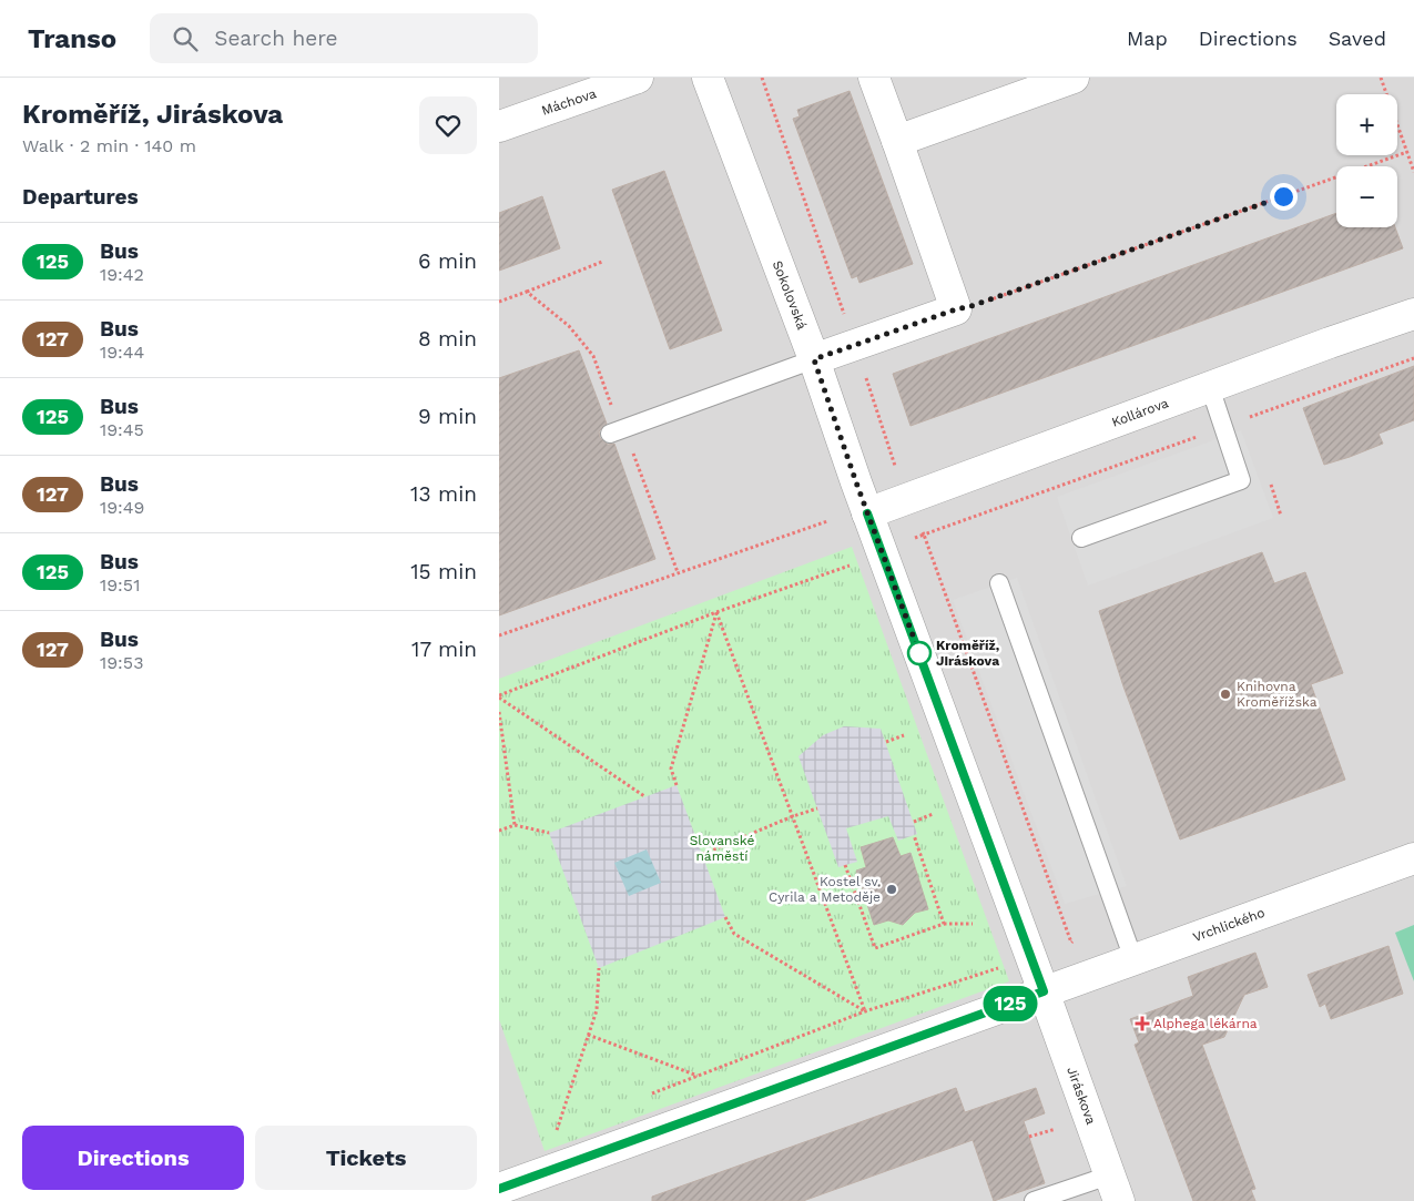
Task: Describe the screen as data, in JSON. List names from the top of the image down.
{
  "streets": {
    "street": [
      "Máchova",
      "Sokolovská",
      "Kollárova",
      "Vrchlického",
      "Jiráskova"
    ]
  },
  "crossings": [
    ["Sokolovská", "Kollárova"],
    ["Vrchlického", "Jiráskova"]
  ],
  "parks": ["Slovanské náměstí"],
  "places": {
    "other": ["Kroměříž, Jiráskova", "Knihovna Kroměřížska", "Kostel sv. Cyrila a Metoděje"],
    "health": ["Alphega lékárna"]
  },
  "lines": ["bus line 125"],
  "page": {
    "header": "Transo",
    "search": "Search here",
    "nav": ["Map", "Directions", "Saved"],
    "heading": [
      ["Kroměříž, Jiráskova", "Walk · 2 min · 140 m"],
      "Departures"
    ],
    "on_map": "125",
    "map_buttons": ["+", "−"],
    "list": [
      {
        "mark": "125",
        "name": "Bus",
        "note": "19:42",
        "value": "6 min"
      },
      {
        "mark": "127",
        "name": "Bus",
        "note": "19:44",
        "value": "8 min"
      },
      {
        "mark": "125",
        "name": "Bus",
        "note": "19:45",
        "value": "9 min"
      },
      {
        "mark": "127",
        "name": "Bus",
        "note": "19:49",
        "value": "13 min"
      },
      {
        "mark": "125",
        "name": "Bus",
        "note": "19:51",
        "value": "15 min"
      },
      {
        "mark": "127",
        "name": "Bus",
        "note": "19:53",
        "value": "17 min"
      }
    ],
    "buttons": ["Directions", "Tickets"]
  }
}
